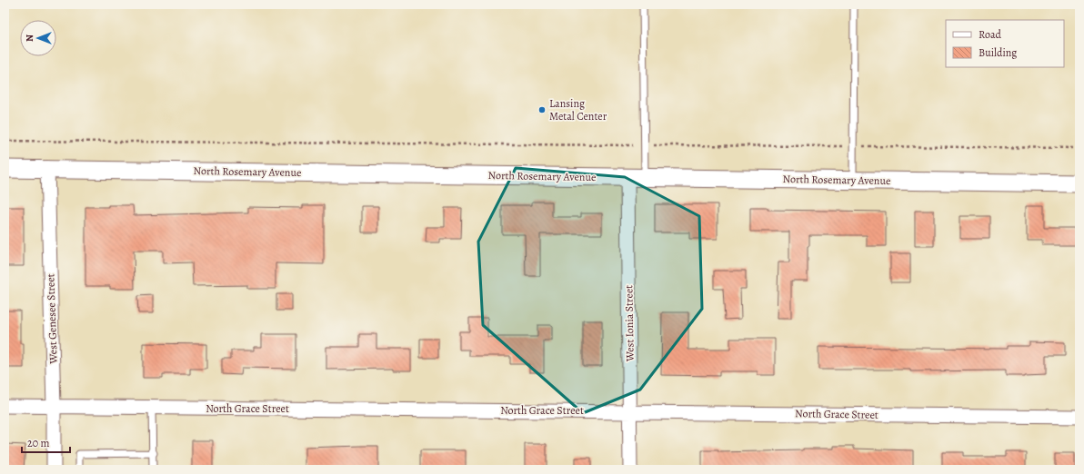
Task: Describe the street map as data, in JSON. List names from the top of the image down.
{
  "streets": {
    "street": [
      "North Rosemary Avenue",
      "West Genesee Street",
      "West Ionia Street",
      "North Grace Street"
    ]
  },
  "crossings": [
    ["North Rosemary Avenue", "West Genesee Street"],
    ["North Rosemary Avenue", "West Ionia Street"],
    ["West Genesee Street", "North Grace Street"],
    ["West Ionia Street", "North Grace Street"]
  ],
  "places": ["Lansing Metal Center"],
  "legend": ["Road", "Building"],
  "scale_bar": "20 m",
  "north": "left"
}
